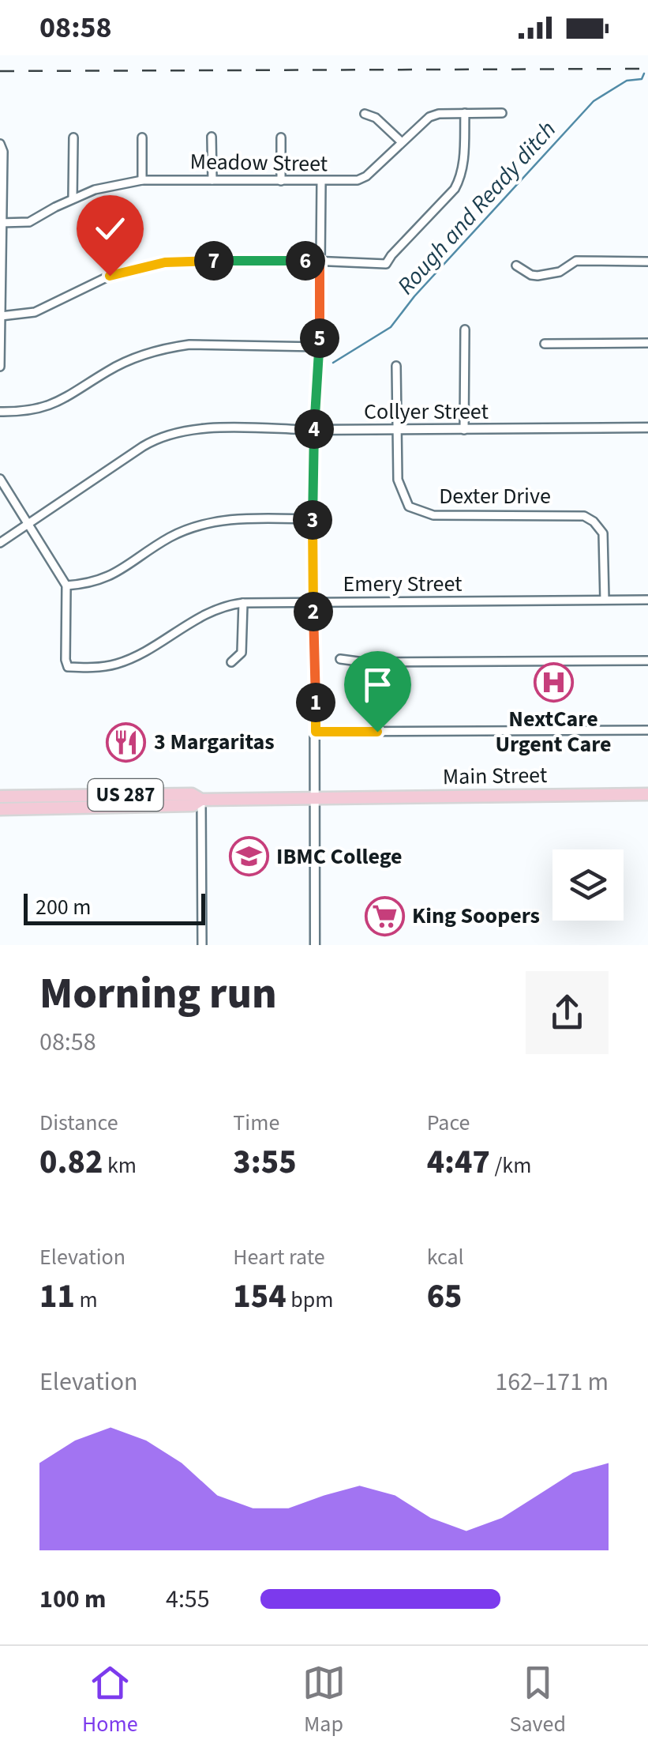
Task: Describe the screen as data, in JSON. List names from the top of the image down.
{
  "streets": {
    "highway": ["Main Street", "US 287"],
    "street": [
      "Meadow Street",
      "Collyer Street",
      "Dexter Drive",
      "Emery Street"
    ]
  },
  "crossings": [
    ["Collyer Street", "Dexter Drive"],
    ["Dexter Drive", "Emery Street"]
  ],
  "water": ["Rough and Ready ditch"],
  "places": {
    "hospital": ["NextCare Urgent Care"],
    "restaurant": ["3 Margaritas"],
    "school or university": ["IBMC College"],
    "supermarket": ["King Soopers"]
  },
  "scale_bar": "200 m",
  "page": {
    "status": "08:58",
    "pins": [
      "6",
      "7",
      "5",
      "4",
      "3",
      "2",
      "1"
    ],
    "scale": "200 m",
    "heading": ["Morning run", "08:58"],
    "stats": [
      ["Distance", "0.82 km"],
      ["Time", "3:55"],
      ["Pace", "4:47 /km"],
      ["Elevation", "11 m"],
      ["Heart rate", "154 bpm"],
      ["kcal", "65"]
    ],
    "chart": ["Elevation", "162–171 m"],
    "list": [
      {
        "name": "100 m",
        "note": "4:55"
      }
    ],
    "tabs": ["Home", "Map", "Saved"]
  }
}
